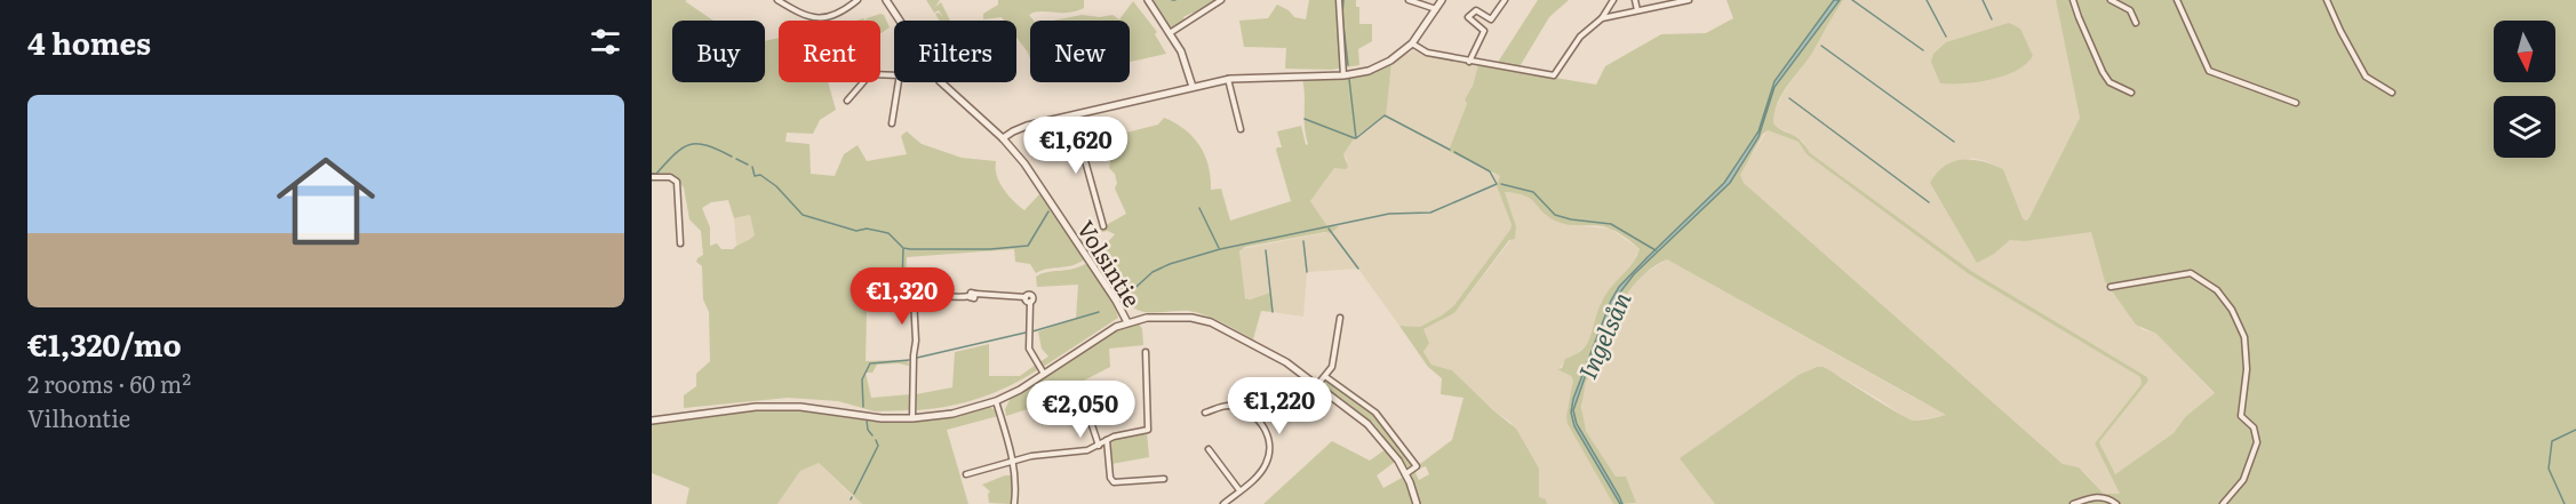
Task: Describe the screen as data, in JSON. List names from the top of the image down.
{
  "streets": {
    "street": ["Volsintie"]
  },
  "water": ["Ingelsån"],
  "north": "bottom",
  "page": {
    "heading": "4 homes",
    "chip": [
      "Buy",
      "Rent",
      "Filters",
      "New"
    ],
    "list": [
      {
        "name": "€1,320/mo",
        "note": "2 rooms · 60 m² · Vilhontie"
      }
    ],
    "price": [
      "€1,620",
      "€1,320",
      "€1,220",
      "€2,050"
    ]
  }
}
